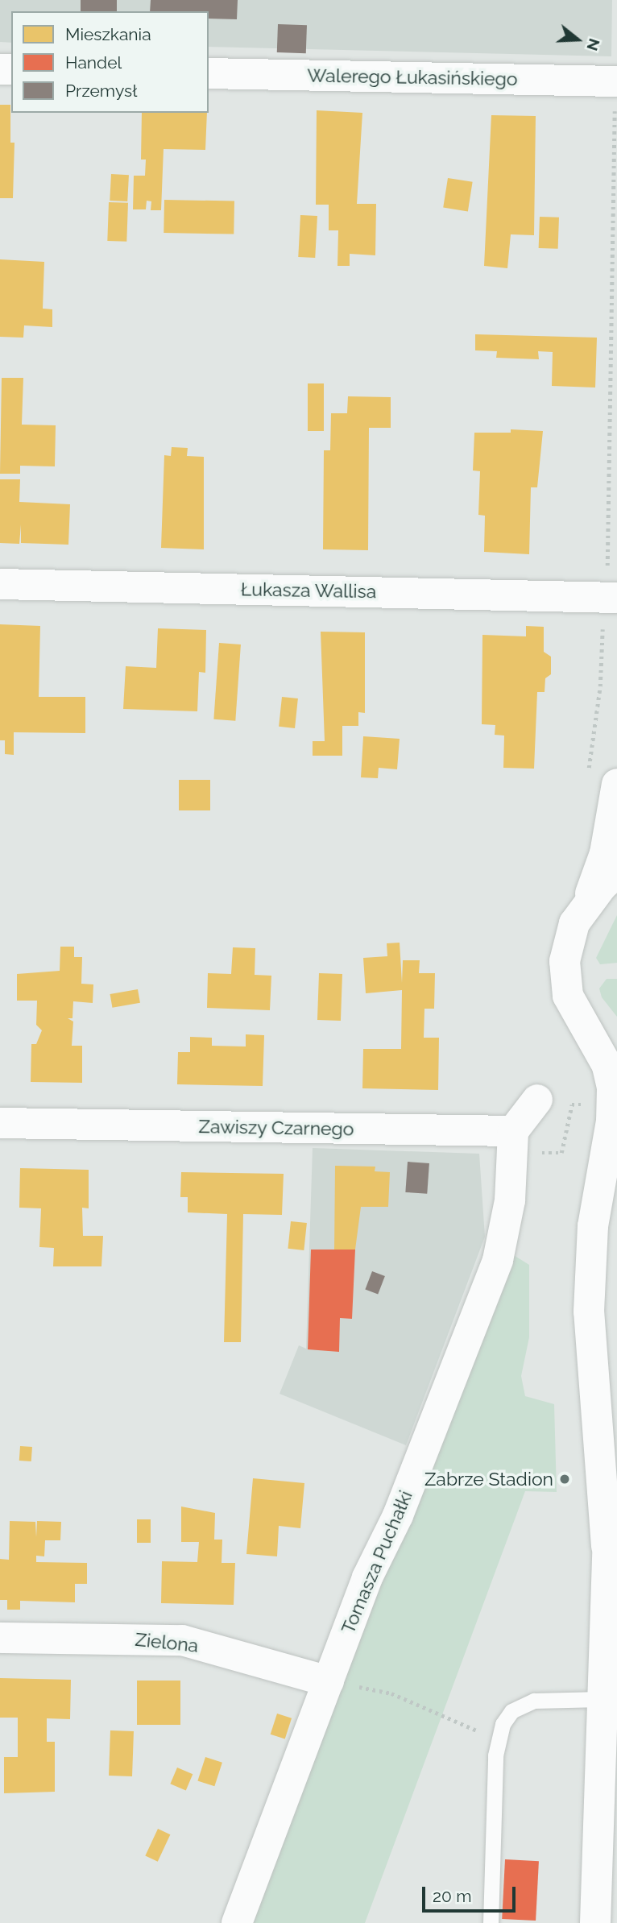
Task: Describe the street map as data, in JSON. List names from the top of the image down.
{
  "streets": {
    "street": [
      "Walerego Łukasińskiego",
      "Łukasza Wallisa",
      "Zawiszy Czarnego",
      "Tomasza Puchałki",
      "Zielona"
    ]
  },
  "crossings": [
    ["Zawiszy Czarnego", "Tomasza Puchałki"],
    ["Tomasza Puchałki", "Zielona"]
  ],
  "places": ["Zabrze Stadion"],
  "legend": ["Mieszkania", "Handel", "Przemysł"],
  "scale_bar": "20 m",
  "north": "right"
}
